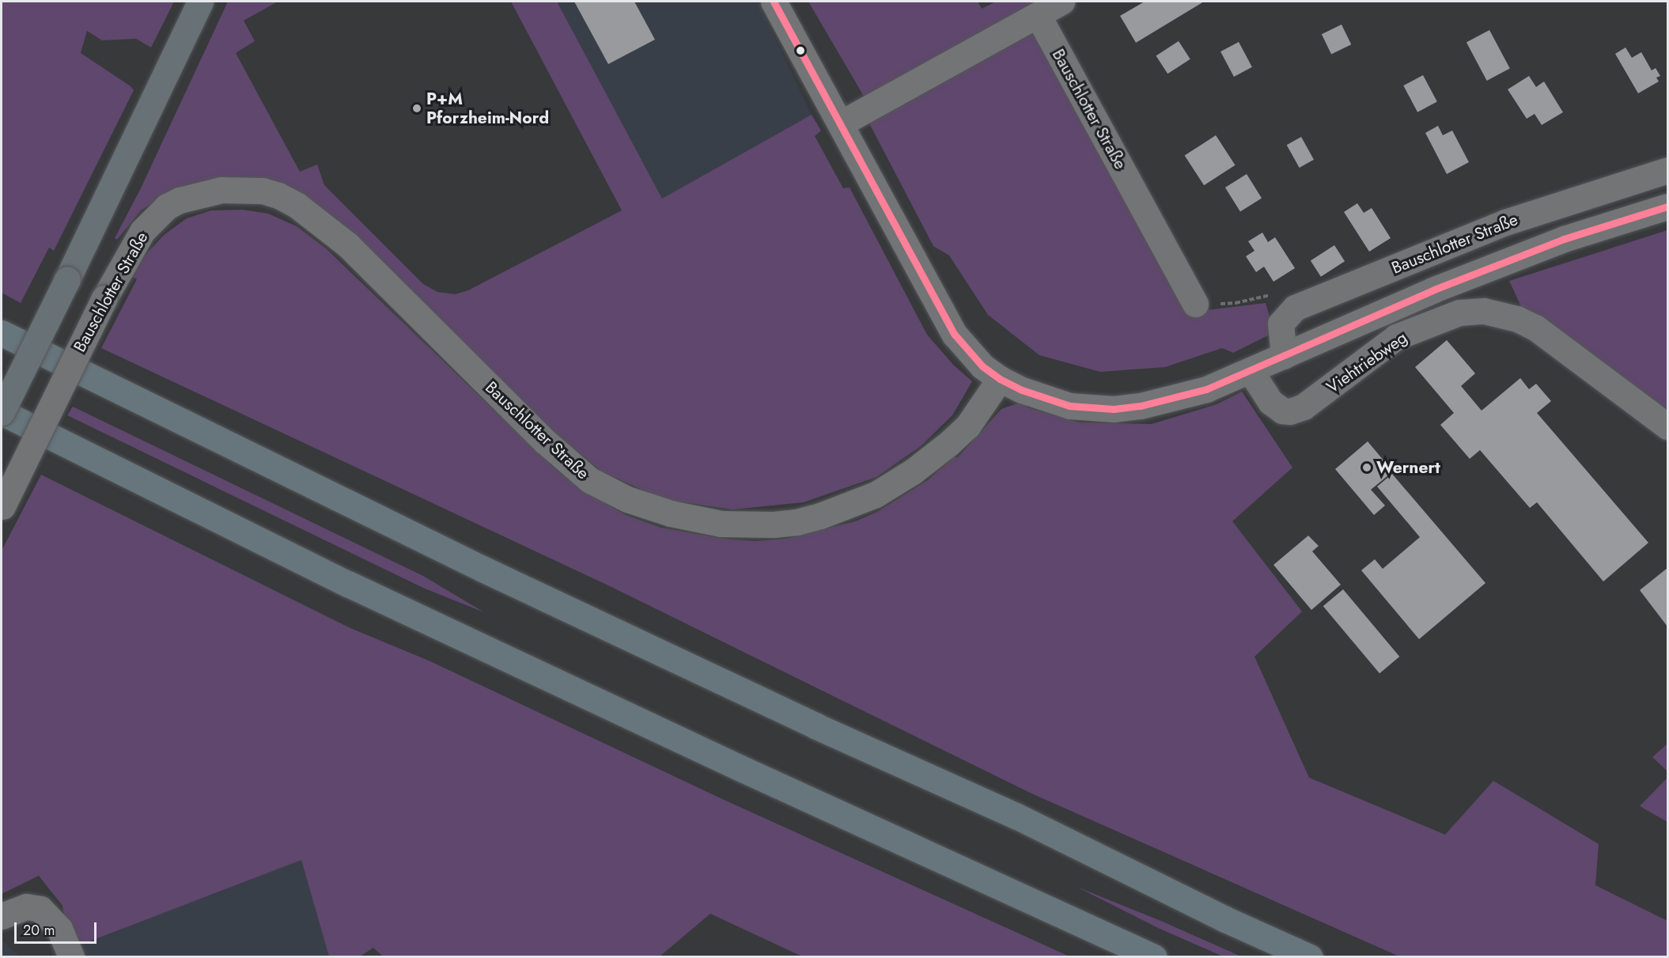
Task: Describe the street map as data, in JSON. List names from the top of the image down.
{
  "streets": {
    "street": ["Bauschlotter Straße", "Viehtriebweg"]
  },
  "places": ["P+M Pforzheim-Nord", "Wernert"],
  "scale_bar": "20 m"
}
